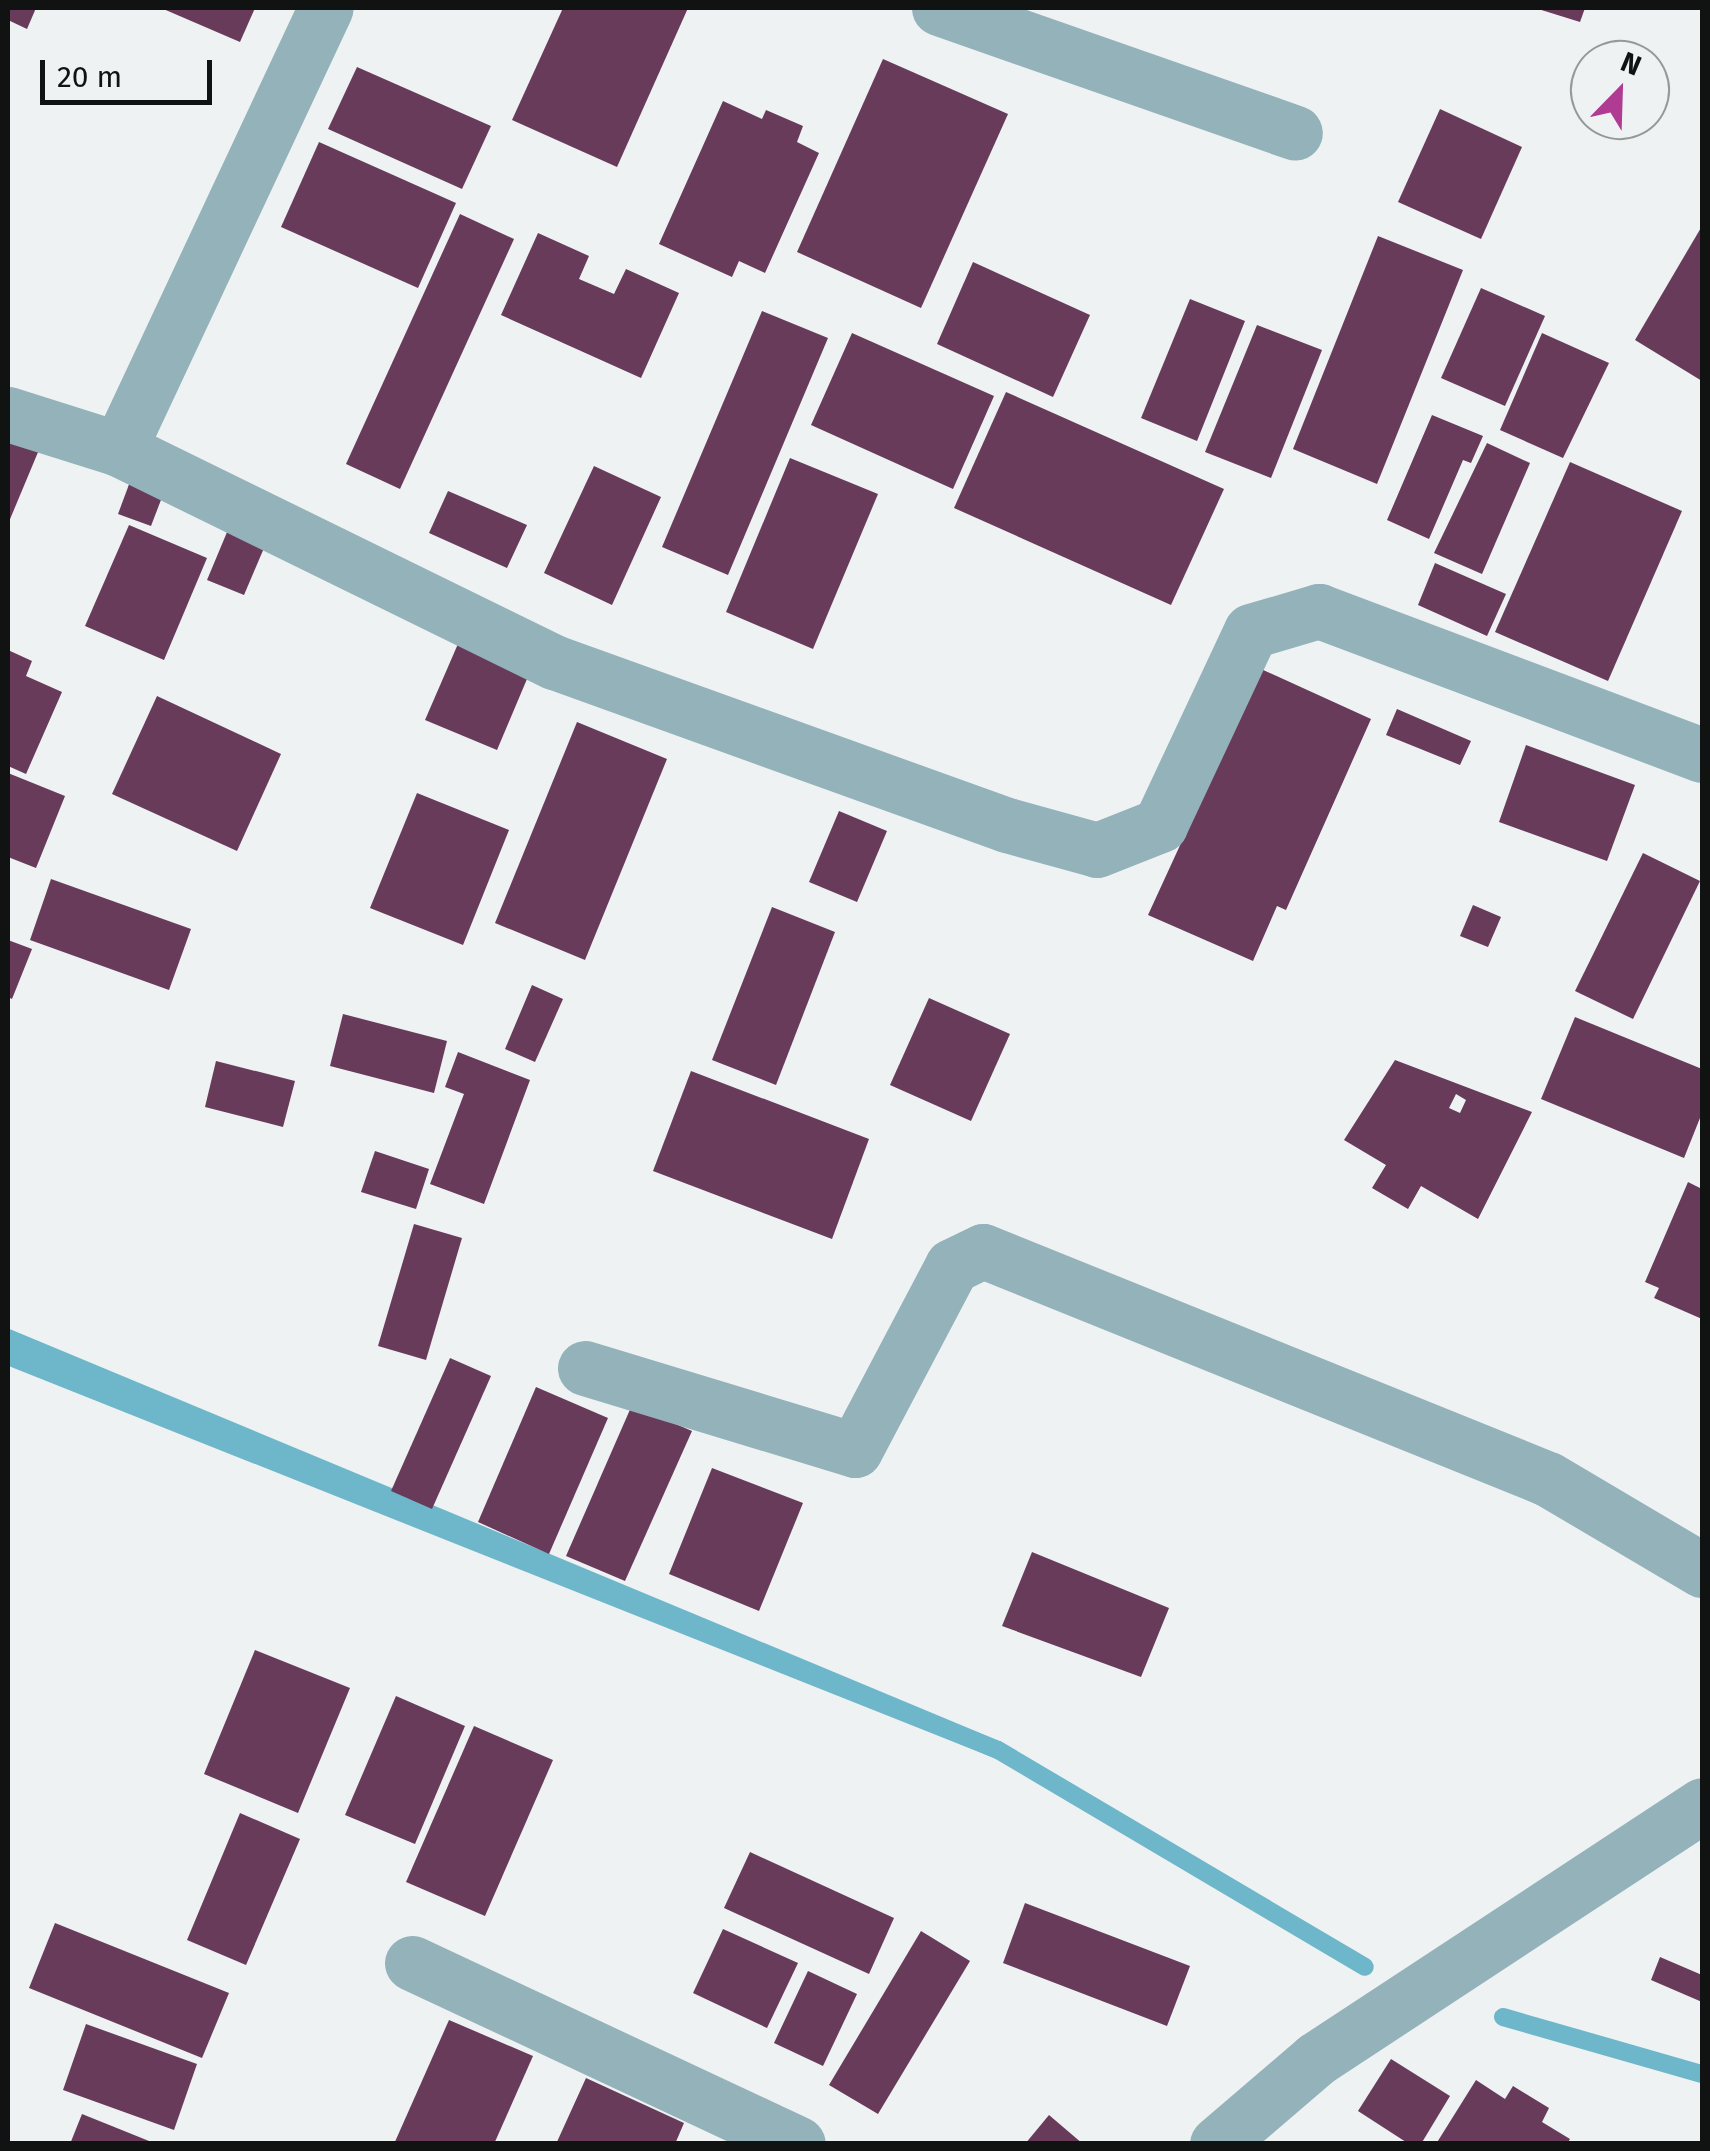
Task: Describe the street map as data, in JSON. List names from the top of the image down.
{
  "scale_bar": "20 m",
  "north": "top right"
}
